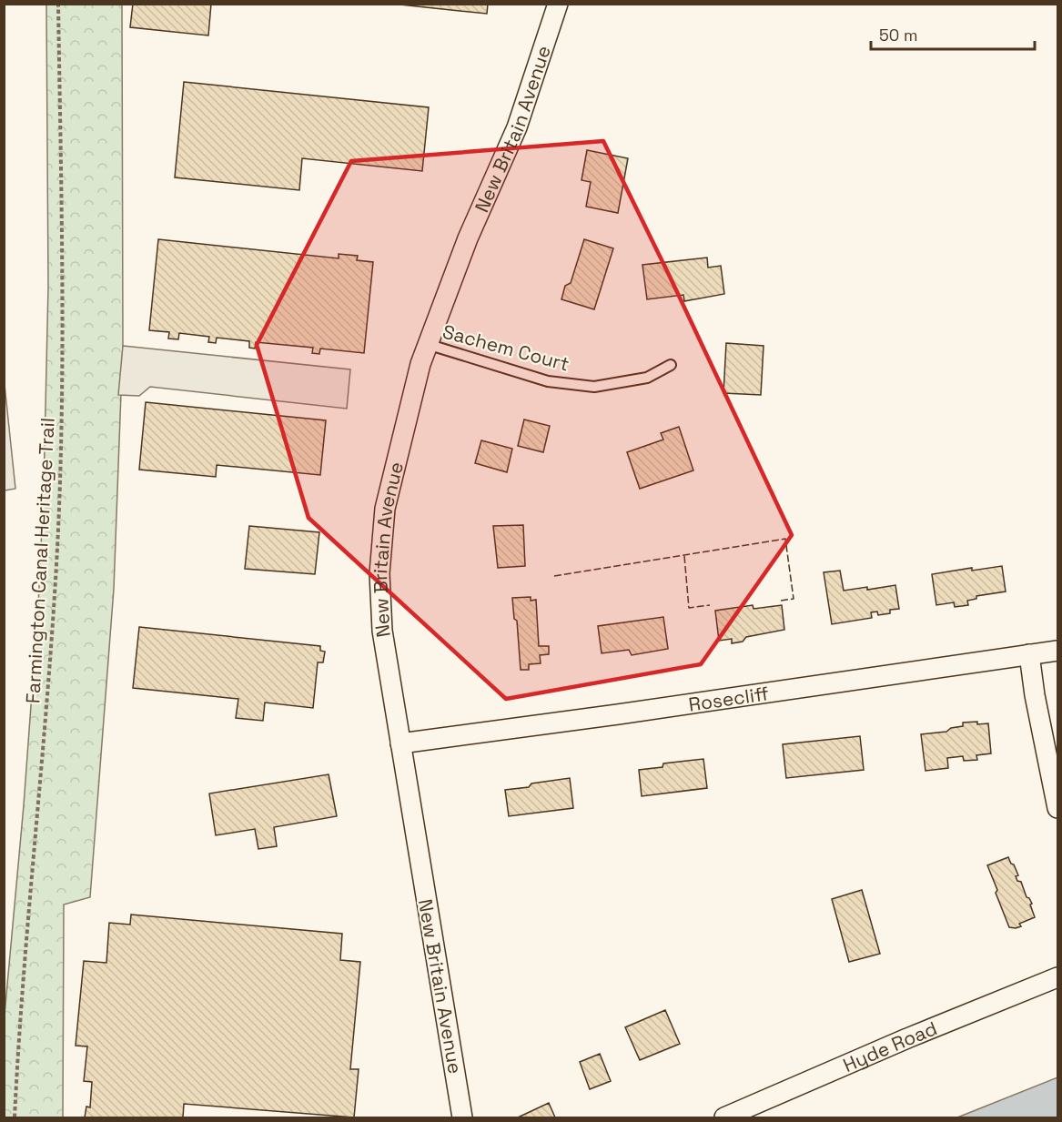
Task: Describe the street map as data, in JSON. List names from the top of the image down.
{
  "streets": {
    "street": ["New Britain Avenue", "Rosecliff", "Hyde Road"],
    "lane": ["Sachem Court"],
    "path": ["Farmington Canal Heritage Trail"]
  },
  "crossings": [
    ["New Britain Avenue", "Sachem Court"],
    ["New Britain Avenue", "Rosecliff"]
  ],
  "scale_bar": "50 m"
}
